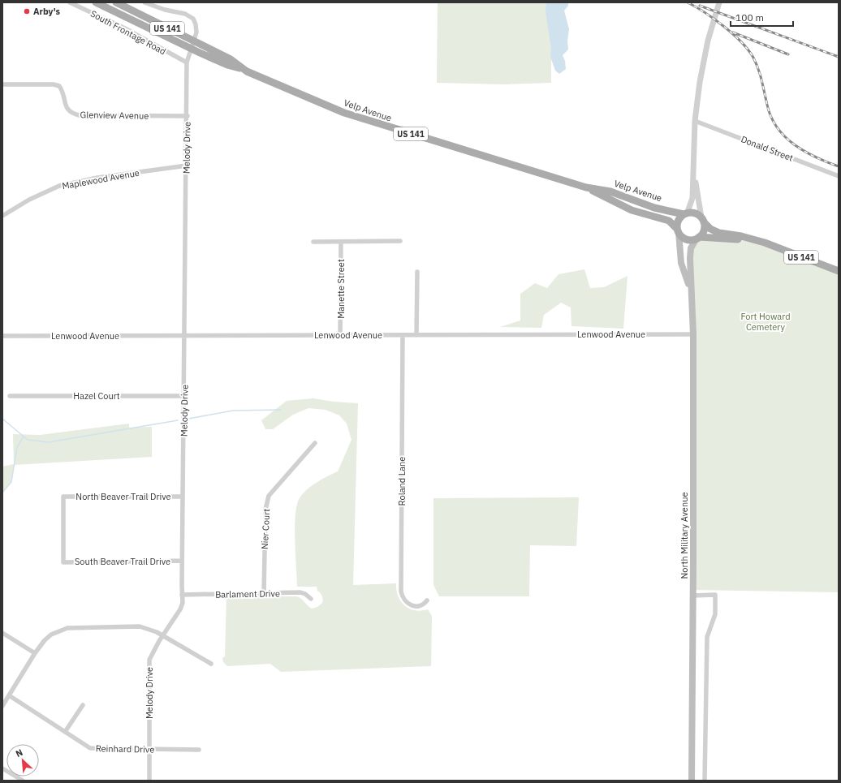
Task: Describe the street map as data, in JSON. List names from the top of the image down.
{
  "streets": {
    "main road": ["US 141", "Velp Avenue", "North Military Avenue"],
    "street": [
      "South Frontage Road",
      "Glenview Avenue",
      "Melody Drive",
      "Donald Street",
      "Maplewood Avenue",
      "Manette Street",
      "Lenwood Avenue",
      "Hazel Court",
      "Roland Lane",
      "North Beaver Trail Drive",
      "Nier Court",
      "South Beaver Trail Drive",
      "Barlament Drive",
      "Reinhard Drive"
    ]
  },
  "crossings": [
    ["US 141", "Velp Avenue"],
    ["US 141", "North Military Avenue"],
    ["South Frontage Road", "Melody Drive"],
    ["Velp Avenue", "Melody Drive"],
    ["Velp Avenue", "North Military Avenue"],
    ["Glenview Avenue", "Melody Drive"],
    ["Melody Drive", "Maplewood Avenue"],
    ["Melody Drive", "Lenwood Avenue"],
    ["Melody Drive", "Hazel Court"],
    ["Melody Drive", "North Beaver Trail Drive"],
    ["Melody Drive", "South Beaver Trail Drive"],
    ["Melody Drive", "Barlament Drive"],
    ["Melody Drive", "Reinhard Drive"],
    ["Manette Street", "Lenwood Avenue"],
    ["Lenwood Avenue", "Roland Lane"],
    ["Lenwood Avenue", "North Military Avenue"],
    ["North Beaver Trail Drive", "South Beaver Trail Drive"],
    ["Nier Court", "Barlament Drive"]
  ],
  "parks": ["Fort Howard Cemetery"],
  "places": ["Arby's"],
  "scale_bar": "100 m",
  "north": "top left"
}
